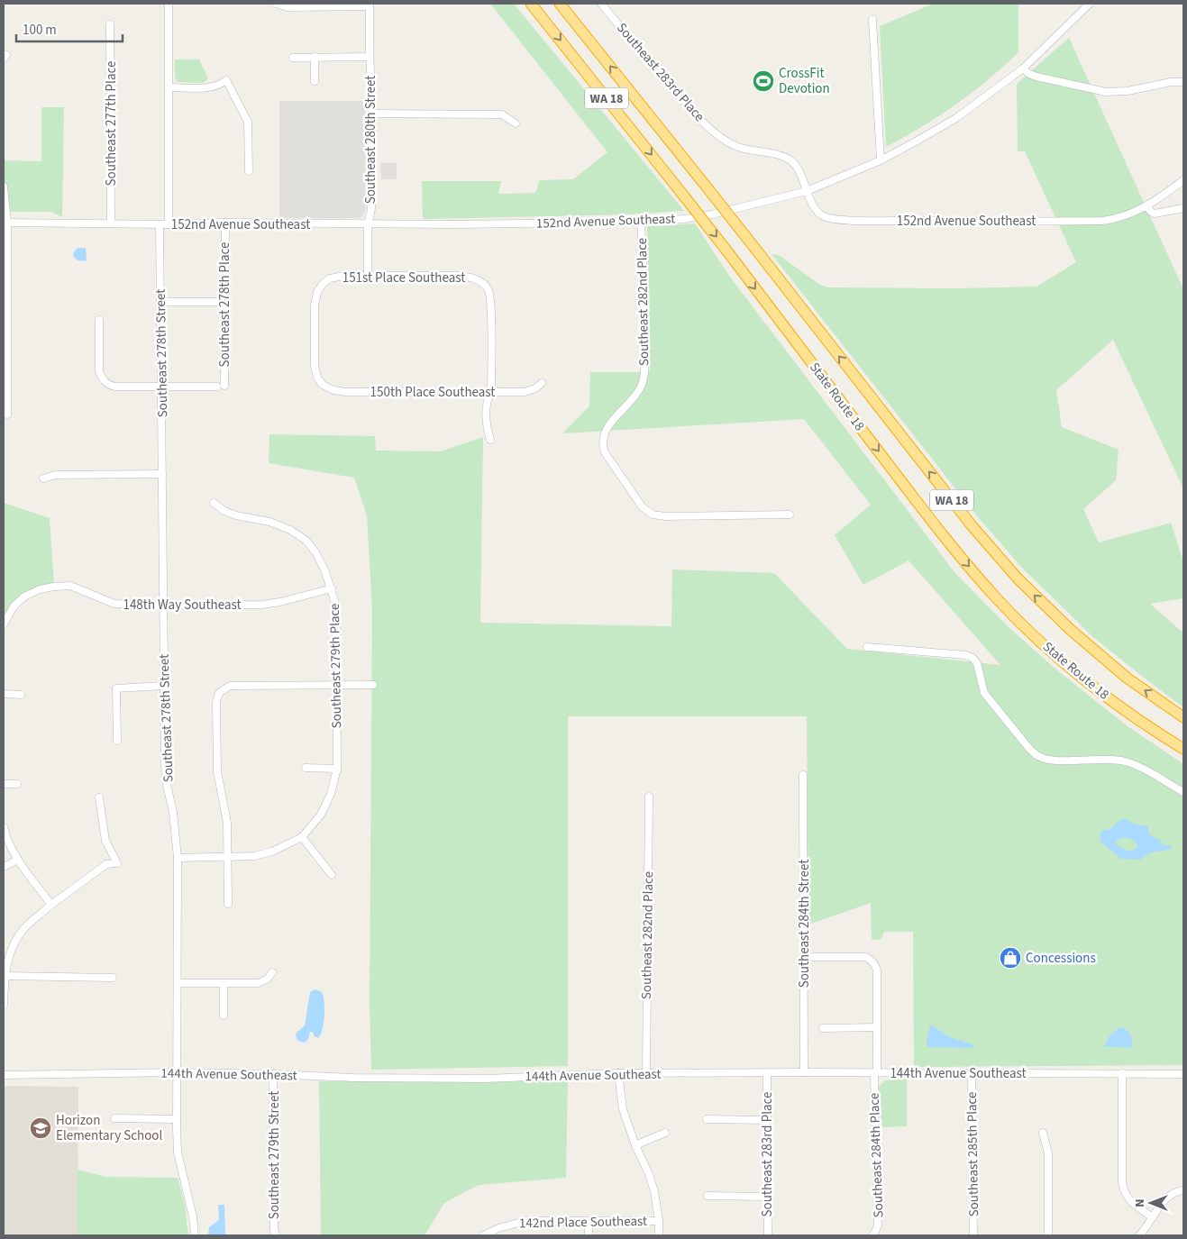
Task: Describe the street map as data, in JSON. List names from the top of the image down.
{
  "streets": {
    "highway": ["WA 18", "State Route 18"],
    "street": [
      "Southeast 283rd Place",
      "Southeast 277th Place",
      "Southeast 280th Street",
      "152nd Avenue Southeast",
      "151st Place Southeast",
      "Southeast 282nd Place",
      "Southeast 278th Place",
      "Southeast 278th Street",
      "150th Place Southeast",
      "148th Way Southeast",
      "Southeast 279th Place",
      "Southeast 284th Street",
      "144th Avenue Southeast",
      "Southeast 285th Place",
      "Southeast 279th Street",
      "Southeast 284th Place",
      "142nd Place Southeast"
    ]
  },
  "crossings": [
    ["Southeast 283rd Place", "152nd Avenue Southeast"],
    ["Southeast 283rd Place", "144th Avenue Southeast"],
    ["Southeast 277th Place", "152nd Avenue Southeast"],
    ["Southeast 280th Street", "152nd Avenue Southeast"],
    ["Southeast 280th Street", "151st Place Southeast"],
    ["152nd Avenue Southeast", "Southeast 282nd Place"],
    ["152nd Avenue Southeast", "Southeast 278th Place"],
    ["152nd Avenue Southeast", "Southeast 278th Street"],
    ["151st Place Southeast", "150th Place Southeast"],
    ["Southeast 282nd Place", "144th Avenue Southeast"],
    ["Southeast 278th Place", "Southeast 278th Street"],
    ["Southeast 278th Street", "148th Way Southeast"],
    ["Southeast 278th Street", "144th Avenue Southeast"],
    ["148th Way Southeast", "Southeast 279th Place"],
    ["Southeast 284th Street", "144th Avenue Southeast"],
    ["144th Avenue Southeast", "Southeast 285th Place"],
    ["144th Avenue Southeast", "Southeast 279th Street"],
    ["144th Avenue Southeast", "Southeast 284th Place"]
  ],
  "places": {
    "sports": ["CrossFit Devotion"],
    "shop": ["Concessions"],
    "school or university": ["Horizon Elementary School"]
  },
  "scale_bar": "100 m",
  "north": "left"
}
